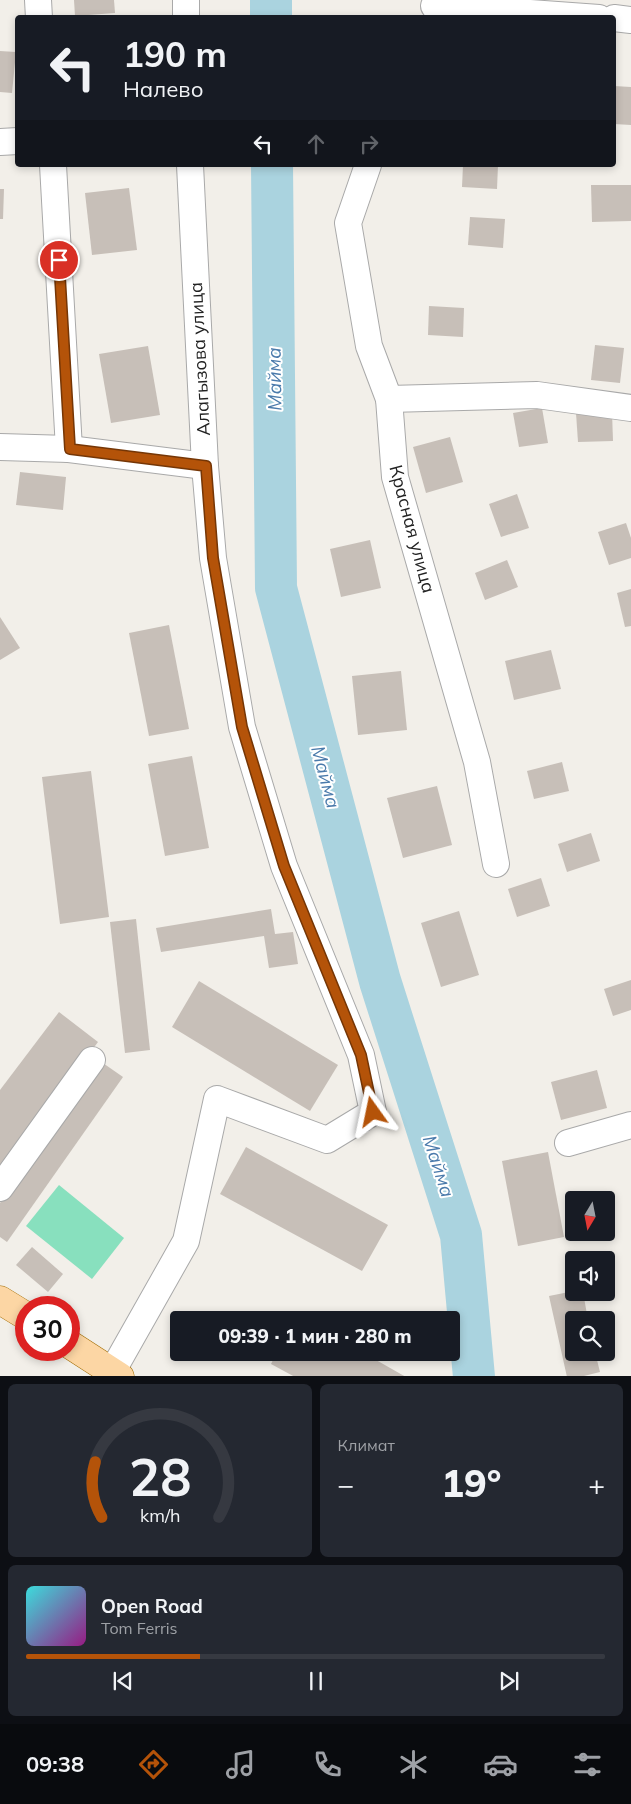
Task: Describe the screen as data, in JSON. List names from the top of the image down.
{
  "streets": {
    "street": ["Алагызова улица", "Красная улица"]
  },
  "water": ["Майма"],
  "north": "bottom",
  "page": {
    "turn": ["190 m", "Налево"],
    "limit": "30",
    "trip": "09:39 · 1 мин · 280 m",
    "tile": "Климат",
    "heat": ["−", "19°", "+"],
    "song": ["Open Road", "Tom Ferris"],
    "tabs": "09:38",
    "gauge": ["28", "km/h"]
  }
}
